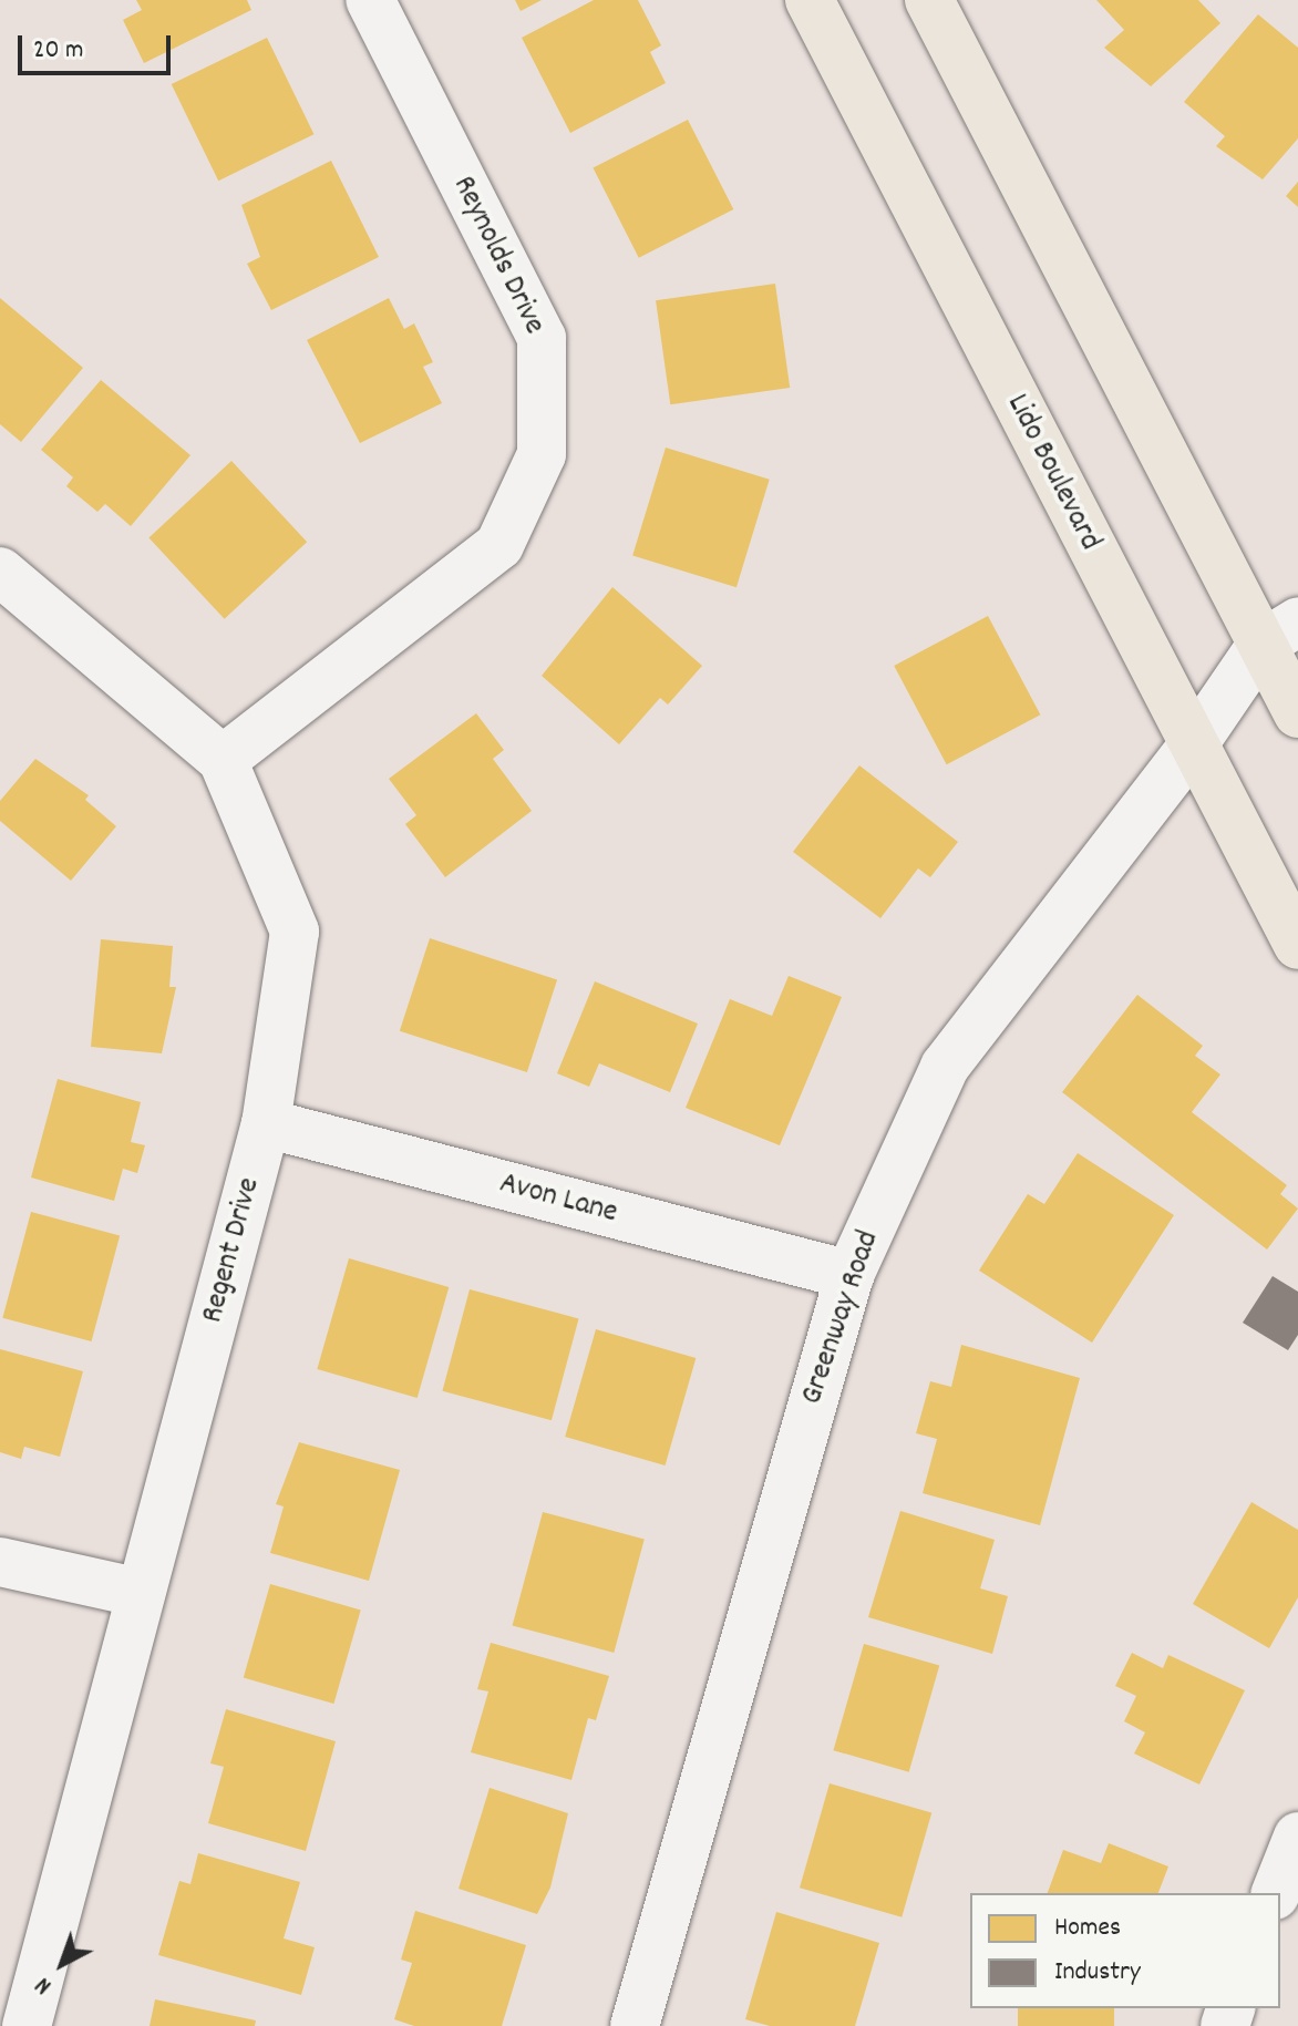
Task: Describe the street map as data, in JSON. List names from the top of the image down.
{
  "streets": {
    "highway": ["Lido Boulevard"],
    "street": [
      "Reynolds Drive",
      "Avon Lane",
      "Regent Drive",
      "Greenway Road"
    ]
  },
  "crossings": [
    ["Reynolds Drive", "Regent Drive"],
    ["Lido Boulevard", "Greenway Road"],
    ["Avon Lane", "Regent Drive"],
    ["Avon Lane", "Greenway Road"]
  ],
  "legend": ["Homes", "Industry"],
  "scale_bar": "20 m",
  "north": "bottom left"
}
